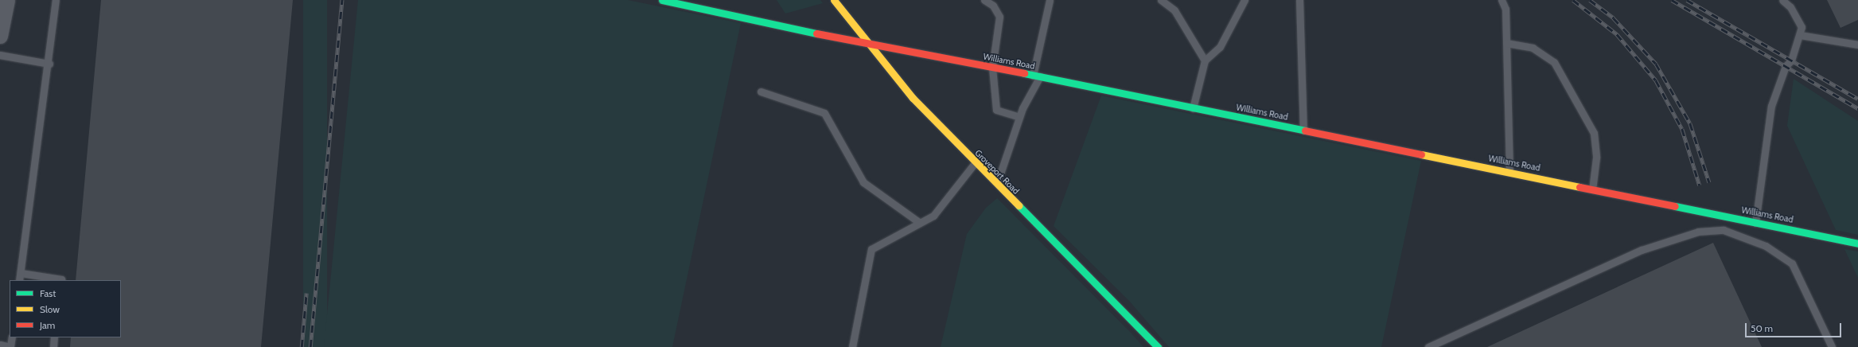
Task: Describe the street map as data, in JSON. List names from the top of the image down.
{
  "streets": {
    "main road": ["Williams Road", "Groveport Road"]
  },
  "crossings": [
    ["Williams Road", "Groveport Road"]
  ],
  "legend": ["Fast", "Slow", "Jam"],
  "scale_bar": "50 m"
}
